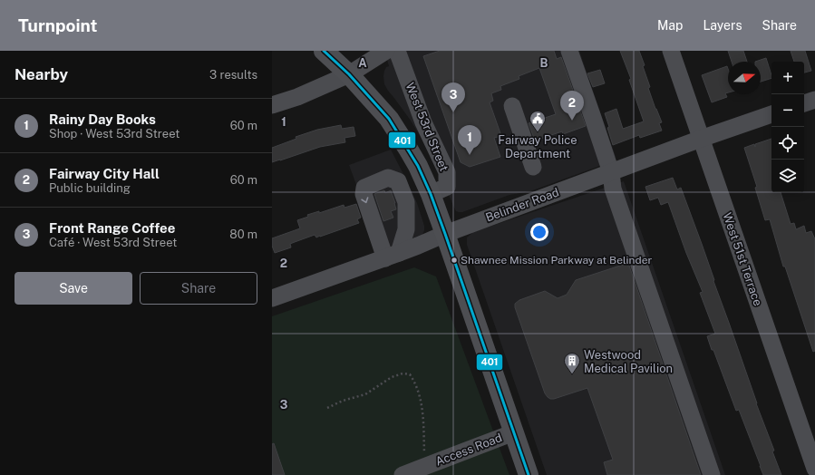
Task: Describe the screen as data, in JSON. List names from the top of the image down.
{
  "streets": {
    "street": [
      "West 53rd Street",
      "Belinder Road",
      "West 51st Terrace",
      "Access Road"
    ]
  },
  "crossings": [
    ["Belinder Road", "West 51st Terrace"]
  ],
  "places": {
    "public building": ["Fairway Police Department"],
    "other": ["Shawnee Mission Parkway at Belinder"],
    "building": ["Westwood Medical Pavilion"]
  },
  "lines": ["transit line 401"],
  "north": "right",
  "page": {
    "header": "Turnpoint",
    "nav": ["Map", "Layers", "Share"],
    "heading": ["Nearby", "3 results"],
    "map_buttons": ["+", "−"],
    "pins": ["3", "2", "1"],
    "list": [
      {
        "mark": "1",
        "name": "Rainy Day Books",
        "note": "Shop · West 53rd Street",
        "value": "60 m"
      },
      {
        "mark": "2",
        "name": "Fairway City Hall",
        "note": "Public building",
        "value": "60 m"
      },
      {
        "mark": "3",
        "name": "Front Range Coffee",
        "note": "Café · West 53rd Street",
        "value": "80 m"
      }
    ],
    "buttons": ["Save", "Share"]
  },
  "grid": {
    "columns": ["A", "B"],
    "rows": ["1", "2", "3"]
  }
}
